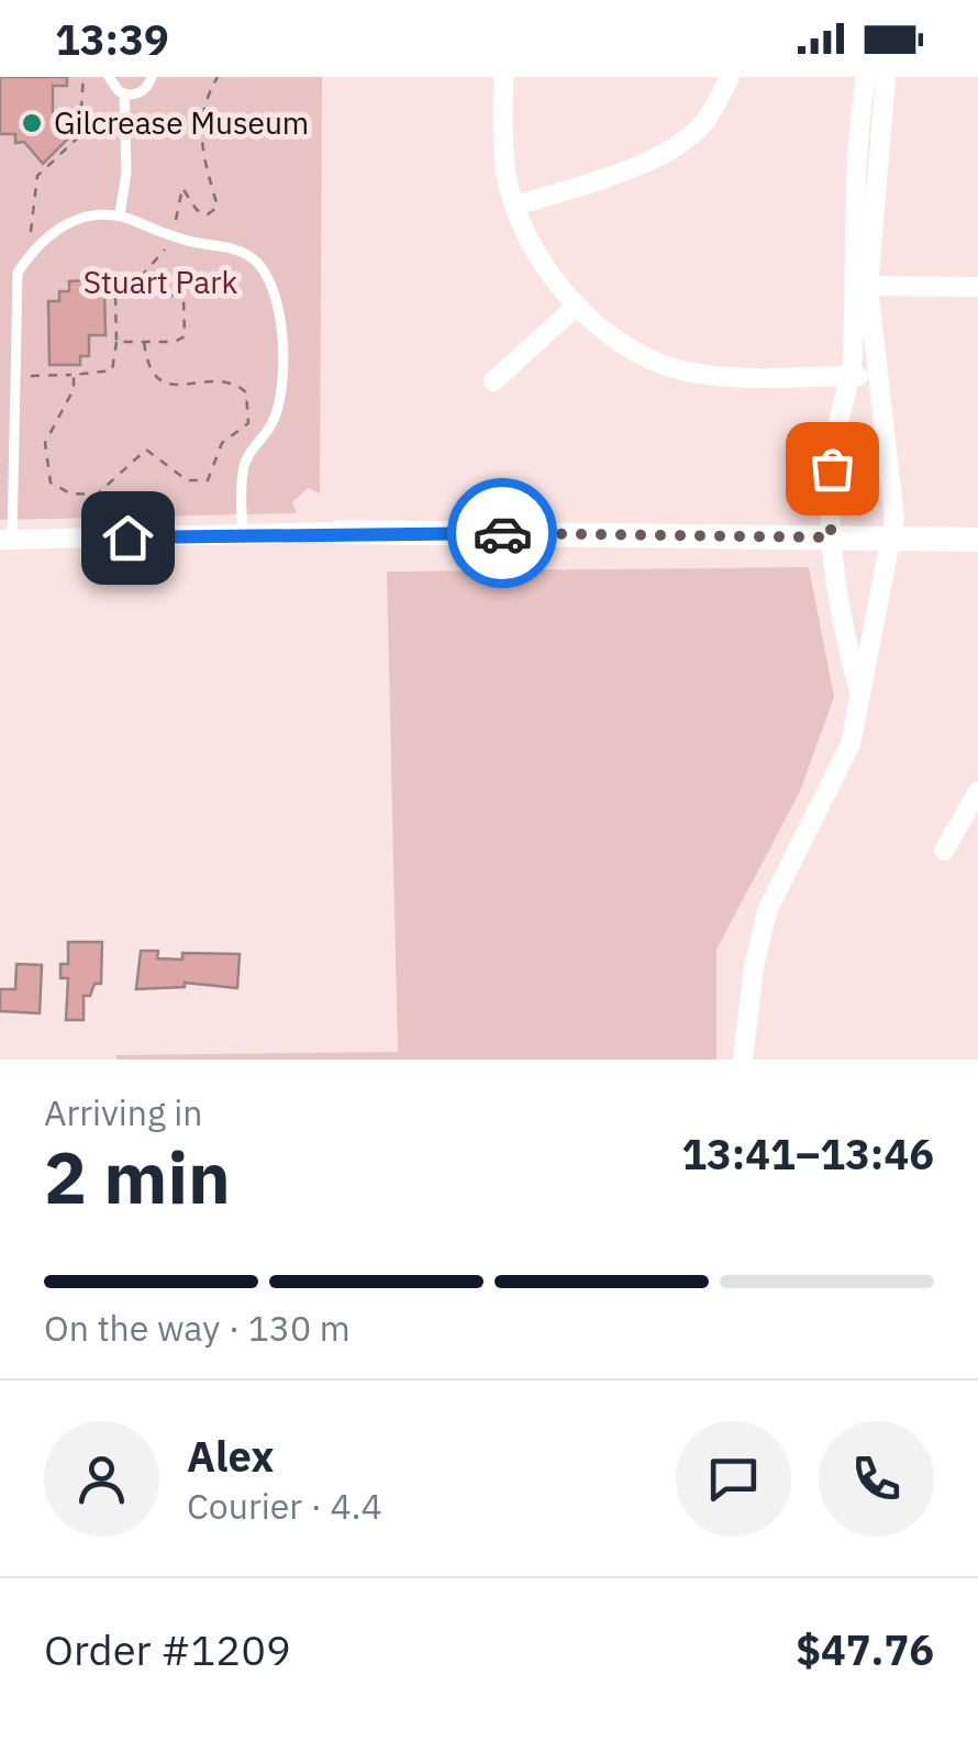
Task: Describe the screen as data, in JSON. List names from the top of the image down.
{
  "parks": ["Stuart Park"],
  "places": ["Gilcrease Museum"],
  "page": {
    "status": "13:39",
    "heading": ["2 min", "Arriving in", "13:41–13:46"],
    "panel": [
      "Alex",
      "Courier · 4.4",
      "Order #1209",
      "$47.76"
    ],
    "bar": "On the way · 130 m"
  }
}
